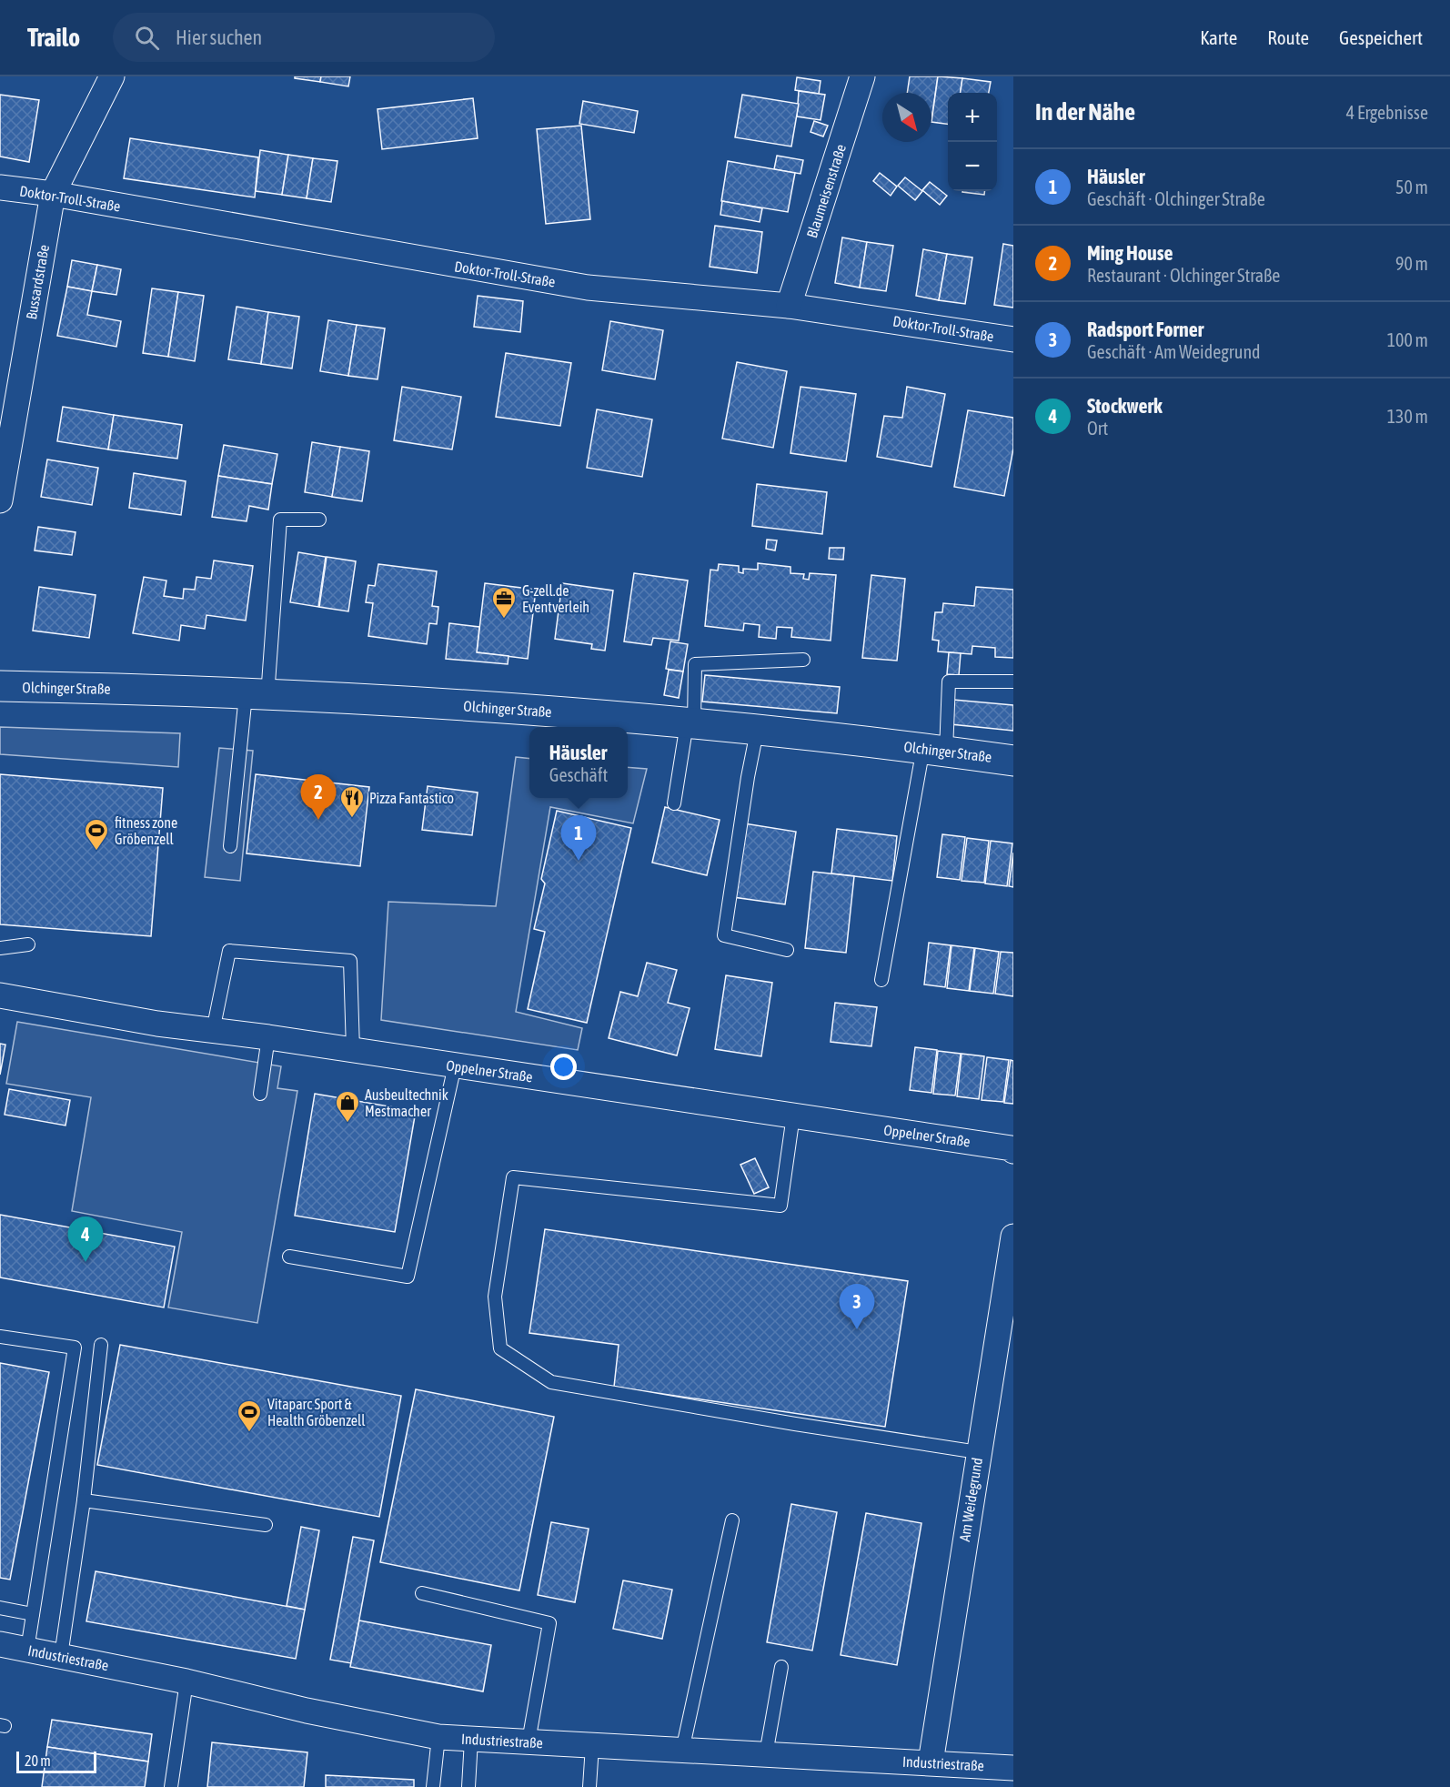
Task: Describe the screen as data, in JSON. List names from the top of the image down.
{
  "streets": {
    "main road": ["Olchinger Straße"],
    "street": [
      "Blaumeisenstraße",
      "Doktor-Troll-Straße",
      "Bussardstraße",
      "Oppelner Straße",
      "Am Weidegrund",
      "Industriestraße"
    ]
  },
  "crossings": [
    ["Blaumeisenstraße", "Doktor-Troll-Straße"],
    ["Doktor-Troll-Straße", "Bussardstraße"],
    ["Am Weidegrund", "Industriestraße"]
  ],
  "places": {
    "office": ["G-zell.de Eventverleih"],
    "restaurant": ["Pizza Fantastico"],
    "sports": ["fitness zone Gröbenzell", "Vitaparc Sport & Health Gröbenzell"],
    "shop": ["Ausbeultechnik Mestmacher"]
  },
  "scale_bar": "20 m",
  "north": "bottom right",
  "page": {
    "header": "Trailo",
    "search": "Hier suchen",
    "nav": ["Karte", "Route", "Gespeichert"],
    "heading": ["In der Nähe", "4 Ergebnisse"],
    "map_buttons": ["+", "−"],
    "list": [
      {
        "mark": "1",
        "name": "Häusler",
        "note": "Geschäft · Olchinger Straße",
        "value": "50 m"
      },
      {
        "mark": "2",
        "name": "Ming House",
        "note": "Restaurant · Olchinger Straße",
        "value": "90 m"
      },
      {
        "mark": "3",
        "name": "Radsport Forner",
        "note": "Geschäft · Am Weidegrund",
        "value": "100 m"
      },
      {
        "mark": "4",
        "name": "Stockwerk",
        "note": "Ort",
        "value": "130 m"
      }
    ],
    "popup": ["Häusler", "Geschäft"],
    "pins": [
      "2",
      "1",
      "4",
      "3"
    ],
    "scale": "20 m"
  }
}
